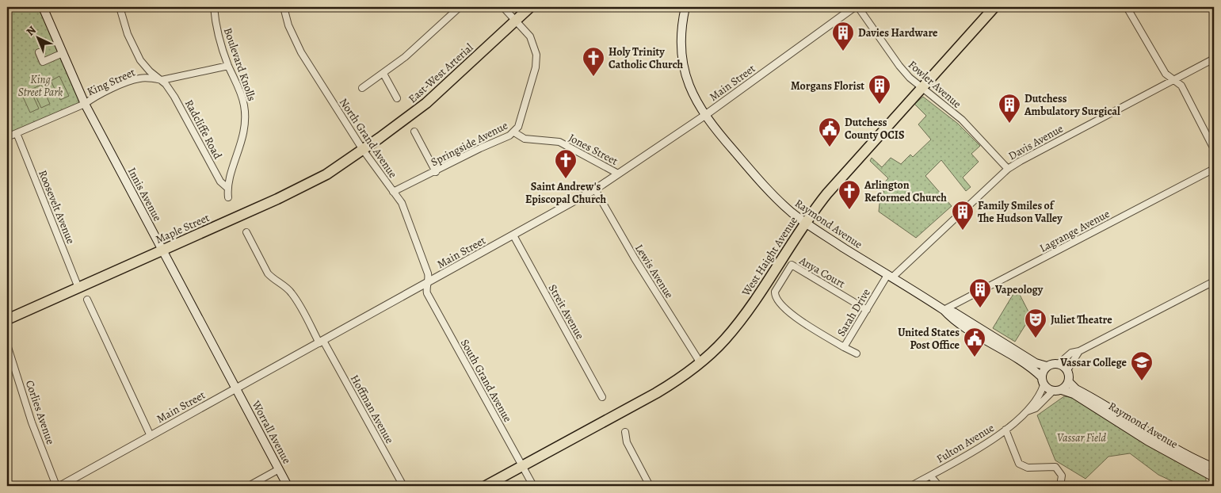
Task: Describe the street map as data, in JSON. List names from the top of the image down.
{
  "streets": {
    "highway": ["East-West Arterial", "Maple Street", "West Haight Avenue"],
    "main road": ["Innis Avenue", "Raymond Avenue", "Worrall Avenue"],
    "street": [
      "Boulevard Knolls",
      "King Street",
      "Main Street",
      "Fowler Avenue",
      "Radcliffe Road",
      "North Grand Avenue",
      "Davis Avenue",
      "Springside Avenue",
      "Jones Street",
      "Roosevelt Avenue",
      "Lagrange Avenue",
      "Lewis Avenue",
      "Anya Court",
      "Streit Avenue",
      "Sarah Drive",
      "South Grand Avenue",
      "Hoffman Avenue",
      "Corlies Avenue",
      "Fulton Avenue"
    ]
  },
  "crossings": [
    ["Boulevard Knolls", "King Street"],
    ["Boulevard Knolls", "Radcliffe Road"],
    ["East-West Arterial", "North Grand Avenue"],
    ["East-West Arterial", "Springside Avenue"],
    ["East-West Arterial", "Maple Street"],
    ["King Street", "Radcliffe Road"],
    ["King Street", "Innis Avenue"],
    ["King Street", "Roosevelt Avenue"],
    ["Main Street", "North Grand Avenue"],
    ["Main Street", "Jones Street"],
    ["Main Street", "Innis Avenue"],
    ["Main Street", "Raymond Avenue"],
    ["Main Street", "Lewis Avenue"],
    ["Main Street", "Streit Avenue"],
    ["Main Street", "South Grand Avenue"],
    ["Main Street", "Hoffman Avenue"],
    ["Main Street", "Worrall Avenue"],
    ["Fowler Avenue", "Davis Avenue"],
    ["Fowler Avenue", "West Haight Avenue"],
    ["North Grand Avenue", "Springside Avenue"],
    ["North Grand Avenue", "Maple Street"],
    ["North Grand Avenue", "South Grand Avenue"],
    ["Davis Avenue", "Raymond Avenue"],
    ["Davis Avenue", "Sarah Drive"],
    ["Springside Avenue", "Jones Street"],
    ["Innis Avenue", "Maple Street"],
    ["Innis Avenue", "Worrall Avenue"],
    ["Roosevelt Avenue", "Maple Street"],
    ["Raymond Avenue", "Lagrange Avenue"],
    ["Raymond Avenue", "West Haight Avenue"],
    ["Raymond Avenue", "Sarah Drive"],
    ["Raymond Avenue", "Fulton Avenue"],
    ["West Haight Avenue", "Lewis Avenue"],
    ["West Haight Avenue", "South Grand Avenue"],
    ["Anya Court", "Sarah Drive"]
  ],
  "parks": ["King Street Park", "Vassar Field"],
  "places": {
    "building": [
      "Davies Hardware",
      "Morgans Florist",
      "Dutchess Ambulatory Surgical",
      "Family Smiles of The Hudson Valley",
      "Vapeology"
    ],
    "church": ["Holy Trinity Catholic Church", "Saint Andrew's Episcopal Church", "Arlington Reformed Church"],
    "public building": ["Dutchess County OCIS", "United States Post Office"],
    "theatre": ["Juliet Theatre"],
    "school or university": ["Vassar College"]
  },
  "north": "top left"
}
